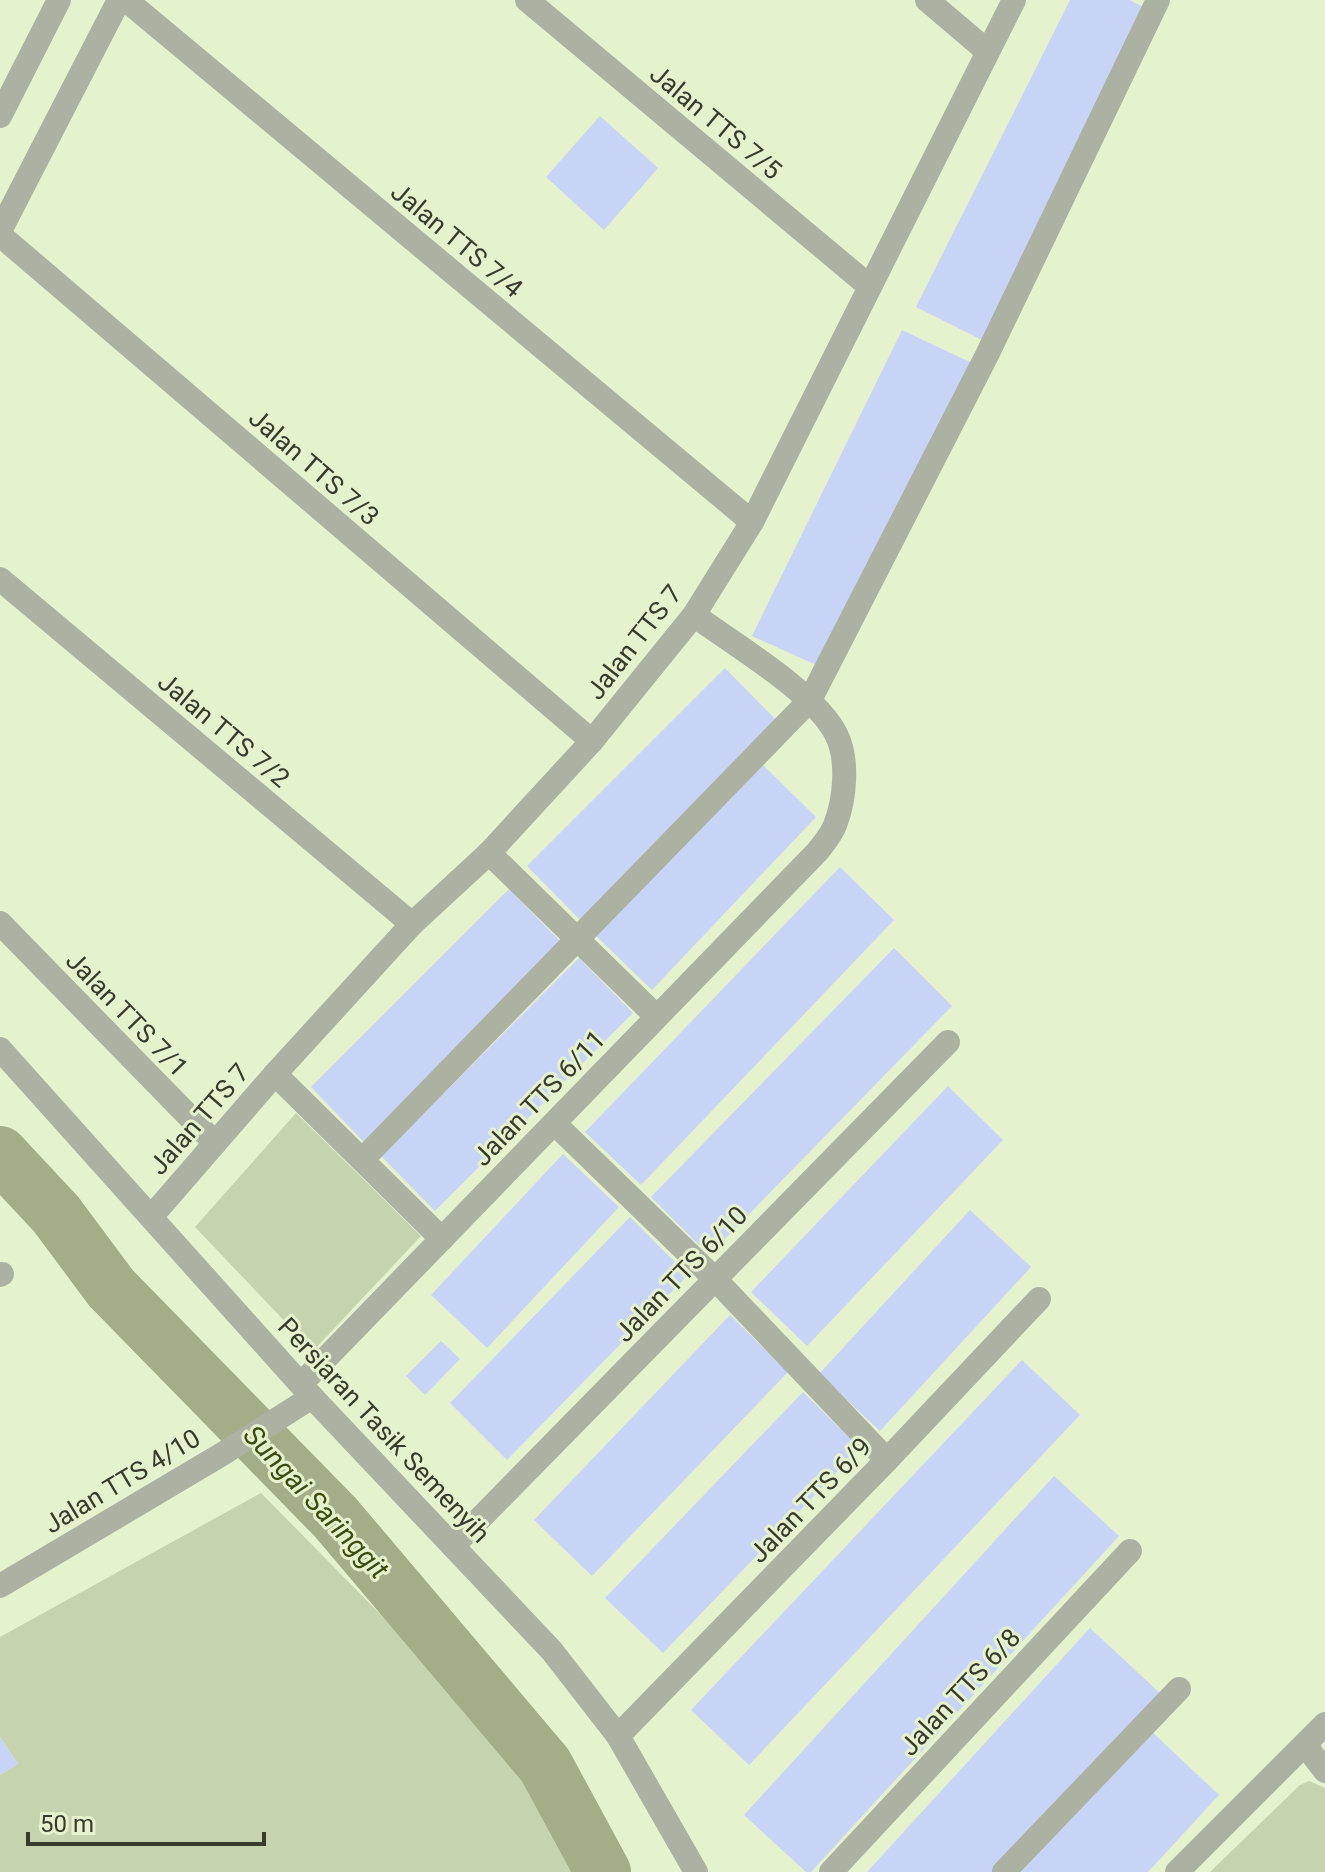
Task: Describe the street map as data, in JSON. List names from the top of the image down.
{
  "streets": {
    "street": [
      "Jalan TTS 7/5",
      "Jalan TTS 7/4",
      "Jalan TTS 7/3",
      "Jalan TTS 7",
      "Jalan TTS 7/2",
      "Jalan TTS 7/1",
      "Jalan TTS 6/11",
      "Jalan TTS 6/10",
      "Persiaran Tasik Semenyih",
      "Jalan TTS 4/10",
      "Jalan TTS 6/9",
      "Jalan TTS 6/8"
    ]
  },
  "crossings": [
    ["Jalan TTS 7/5", "Jalan TTS 7"],
    ["Jalan TTS 7/4", "Jalan TTS 7"],
    ["Jalan TTS 7/3", "Jalan TTS 7"],
    ["Jalan TTS 7", "Jalan TTS 7/2"],
    ["Jalan TTS 7", "Jalan TTS 7/1"],
    ["Jalan TTS 7", "Jalan TTS 6/11"],
    ["Jalan TTS 7", "Persiaran Tasik Semenyih"],
    ["Jalan TTS 6/11", "Persiaran Tasik Semenyih"],
    ["Jalan TTS 6/11", "Jalan TTS 4/10"],
    ["Jalan TTS 6/10", "Persiaran Tasik Semenyih"],
    ["Persiaran Tasik Semenyih", "Jalan TTS 4/10"],
    ["Persiaran Tasik Semenyih", "Jalan TTS 6/9"]
  ],
  "water": ["Sungai Saringgit"],
  "scale_bar": "50 m"
}
